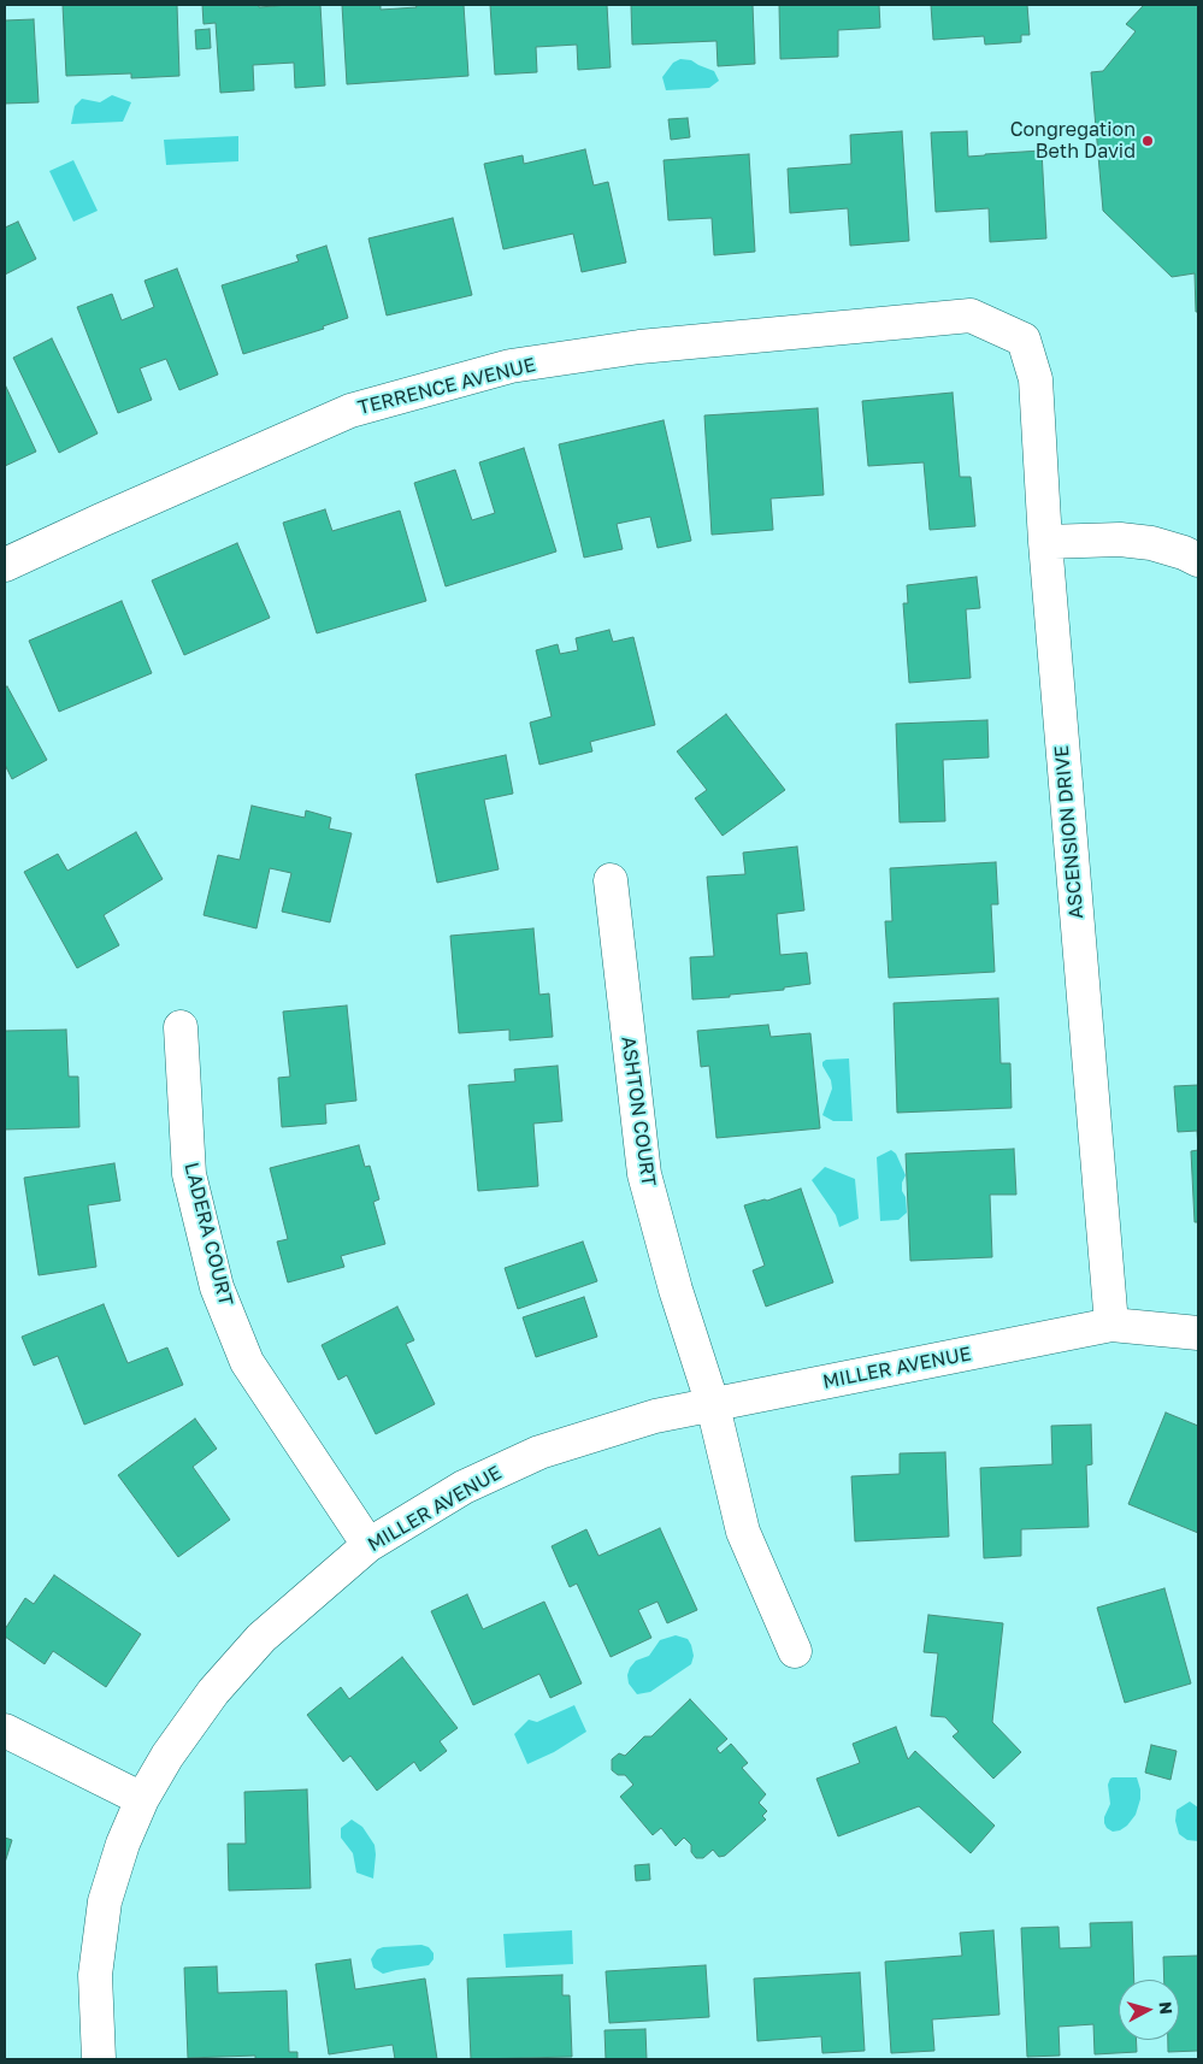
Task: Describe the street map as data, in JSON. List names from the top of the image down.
{
  "streets": {
    "street": [
      "TERRENCE AVENUE",
      "ASCENSION DRIVE",
      "ASHTON COURT",
      "LADERA COURT",
      "MILLER AVENUE"
    ]
  },
  "crossings": [
    ["TERRENCE AVENUE", "ASCENSION DRIVE"],
    ["ASCENSION DRIVE", "MILLER AVENUE"],
    ["ASHTON COURT", "MILLER AVENUE"],
    ["LADERA COURT", "MILLER AVENUE"]
  ],
  "places": ["Congregation Beth David"],
  "north": "right"
}
